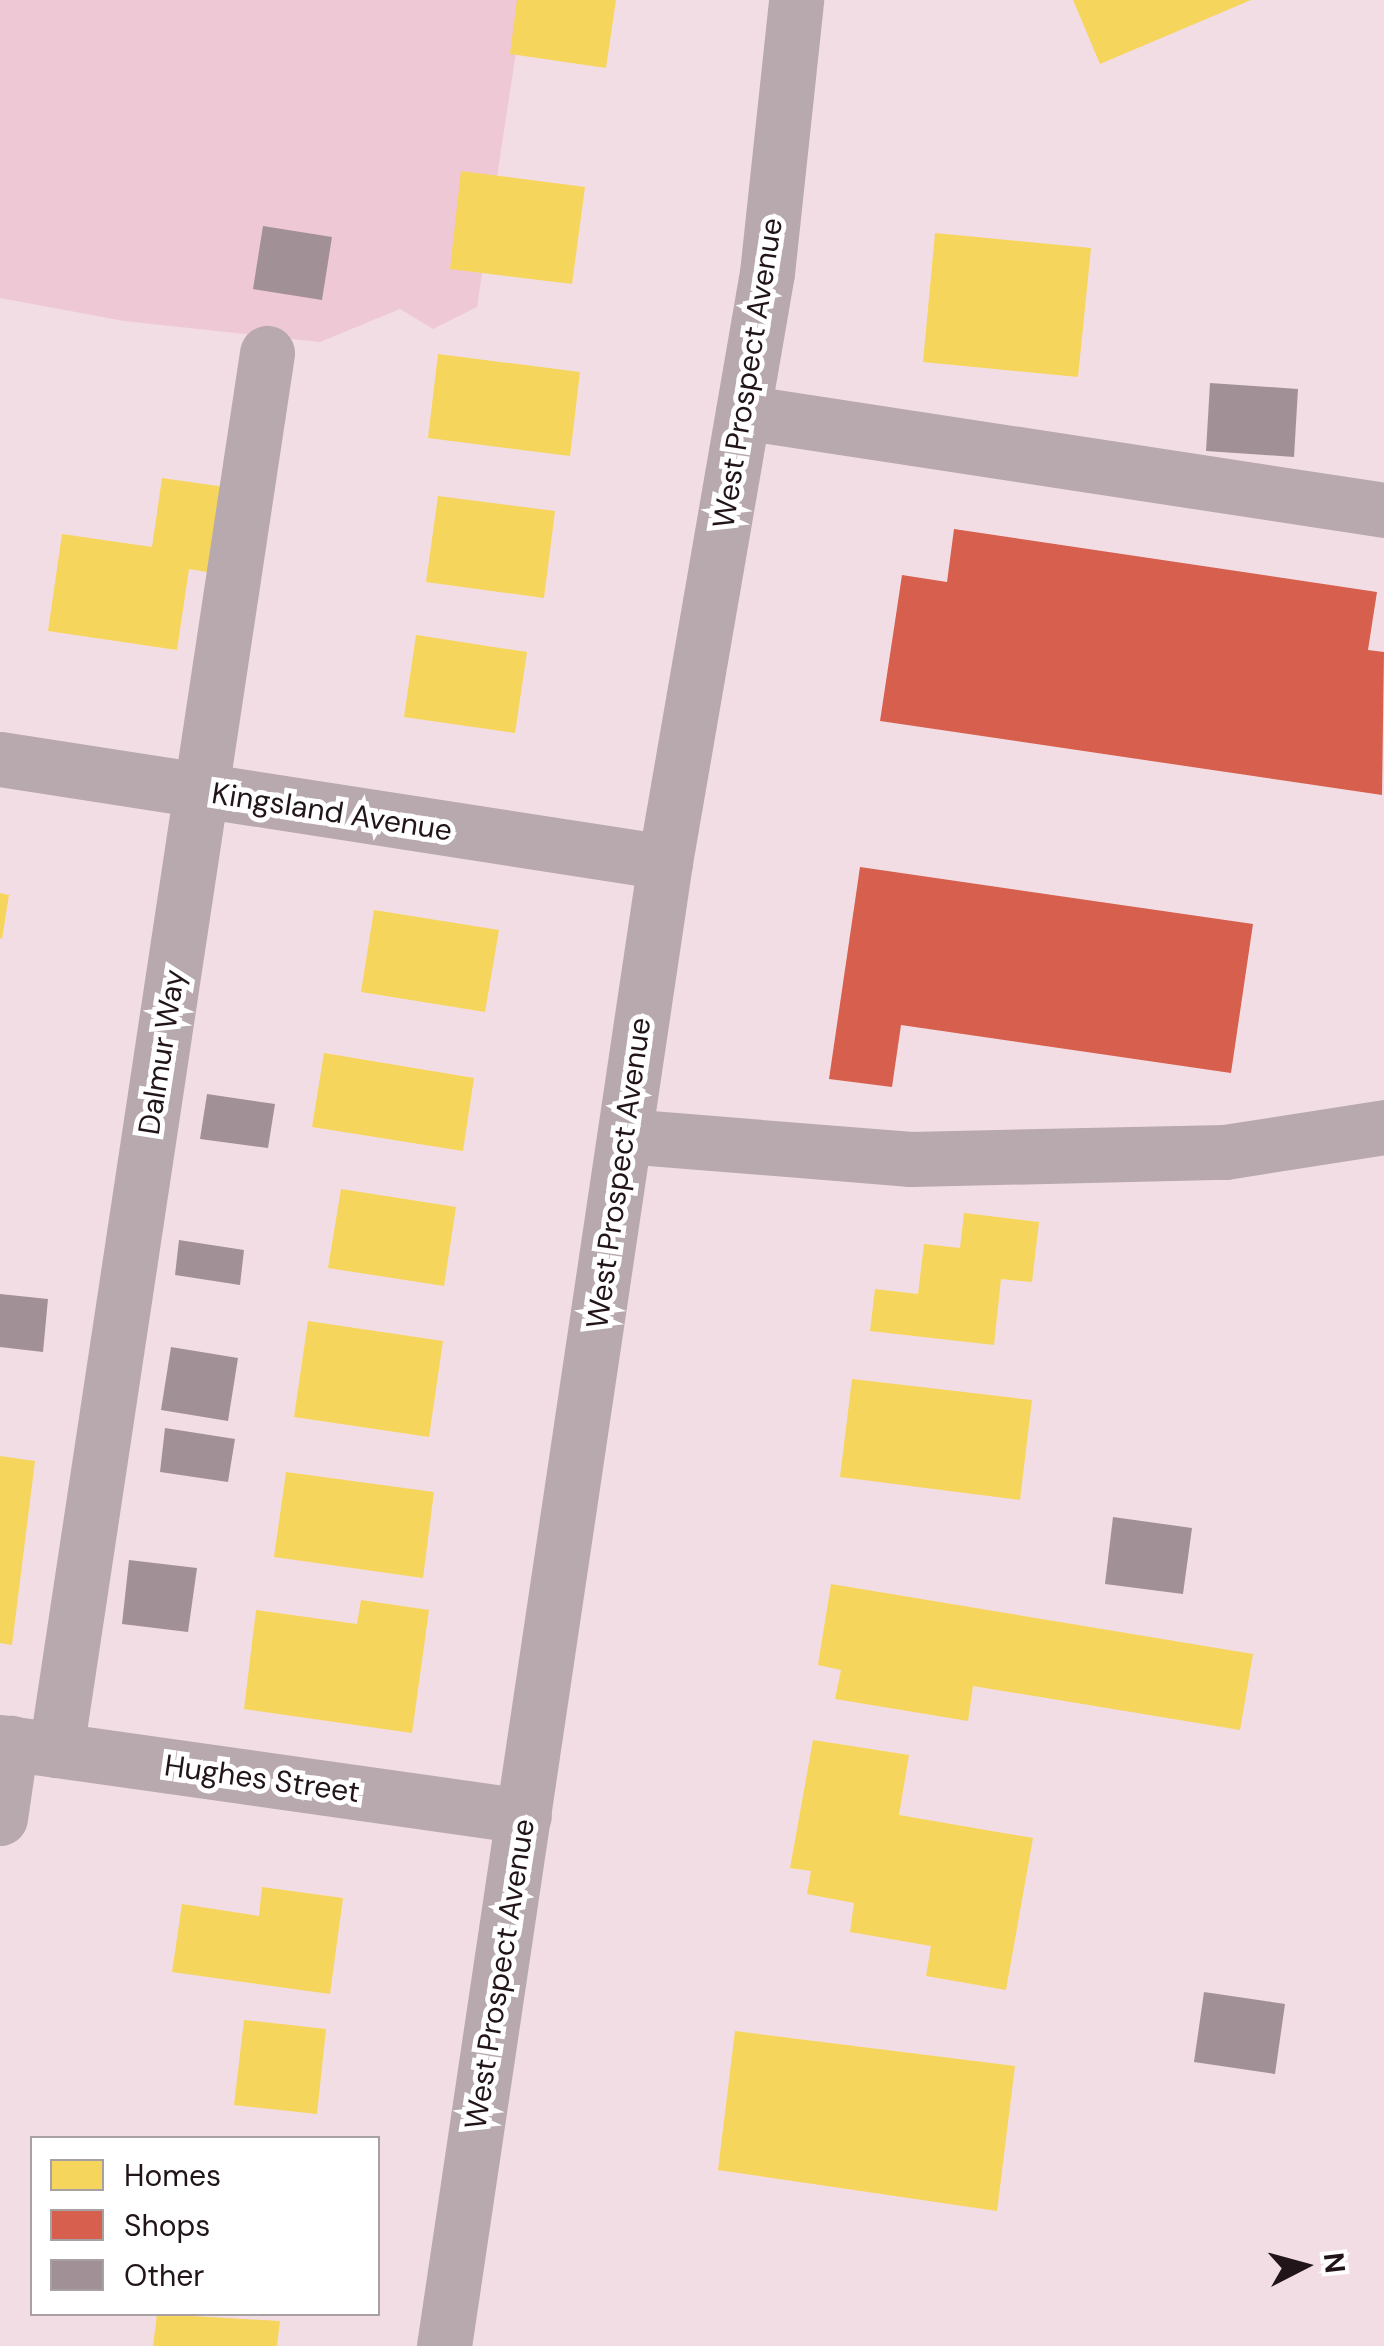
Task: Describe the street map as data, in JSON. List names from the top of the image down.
{
  "streets": {
    "street": [
      "West Prospect Avenue",
      "Kingsland Avenue",
      "Dalmur Way",
      "Hughes Street"
    ]
  },
  "crossings": [
    ["West Prospect Avenue", "Kingsland Avenue"],
    ["West Prospect Avenue", "Hughes Street"],
    ["Kingsland Avenue", "Dalmur Way"],
    ["Dalmur Way", "Hughes Street"]
  ],
  "legend": ["Homes", "Shops", "Other"],
  "north": "right"
}
